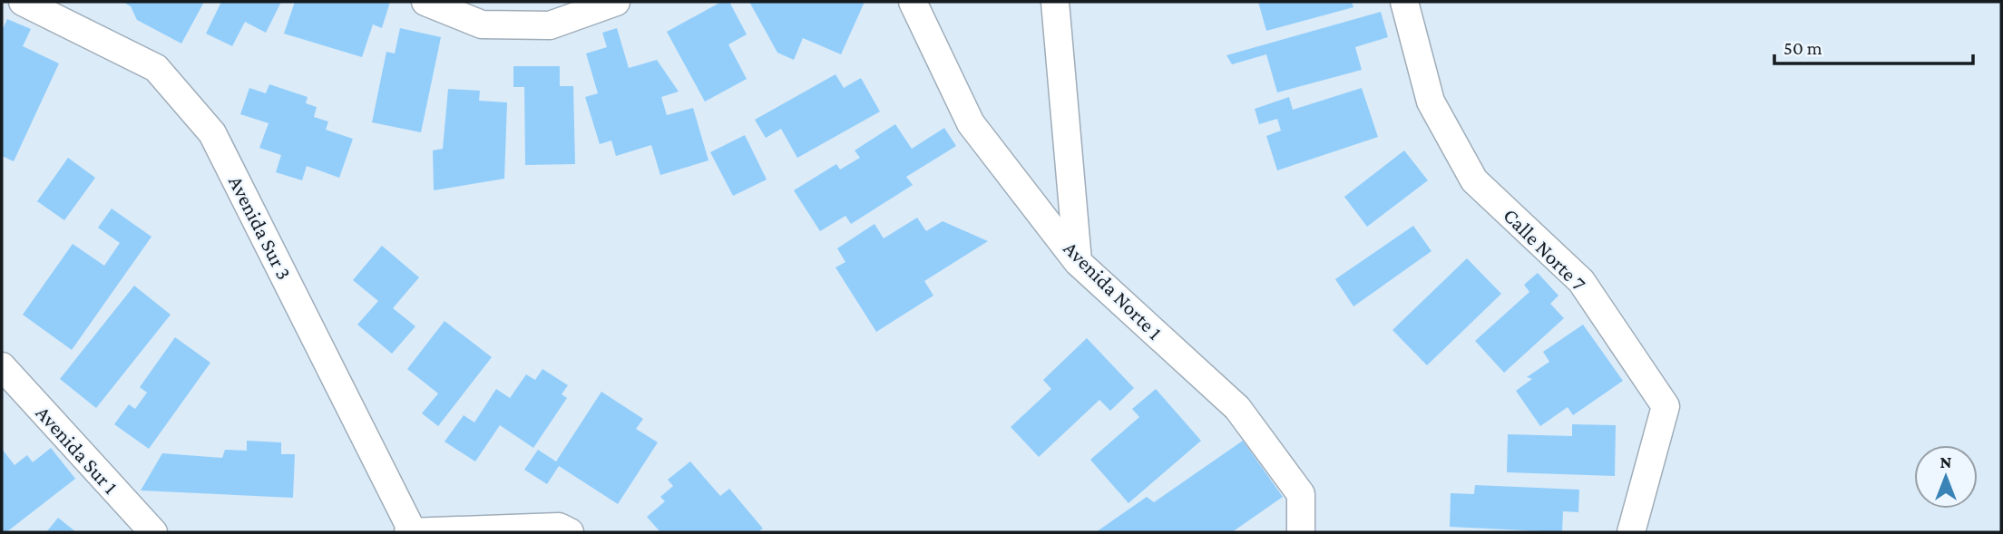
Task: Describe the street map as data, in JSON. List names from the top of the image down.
{
  "streets": {
    "street": [
      "Avenida Sur 3",
      "Calle Norte 7",
      "Avenida Norte 1",
      "Avenida Sur 1"
    ]
  },
  "scale_bar": "50 m",
  "north": "top"
}
